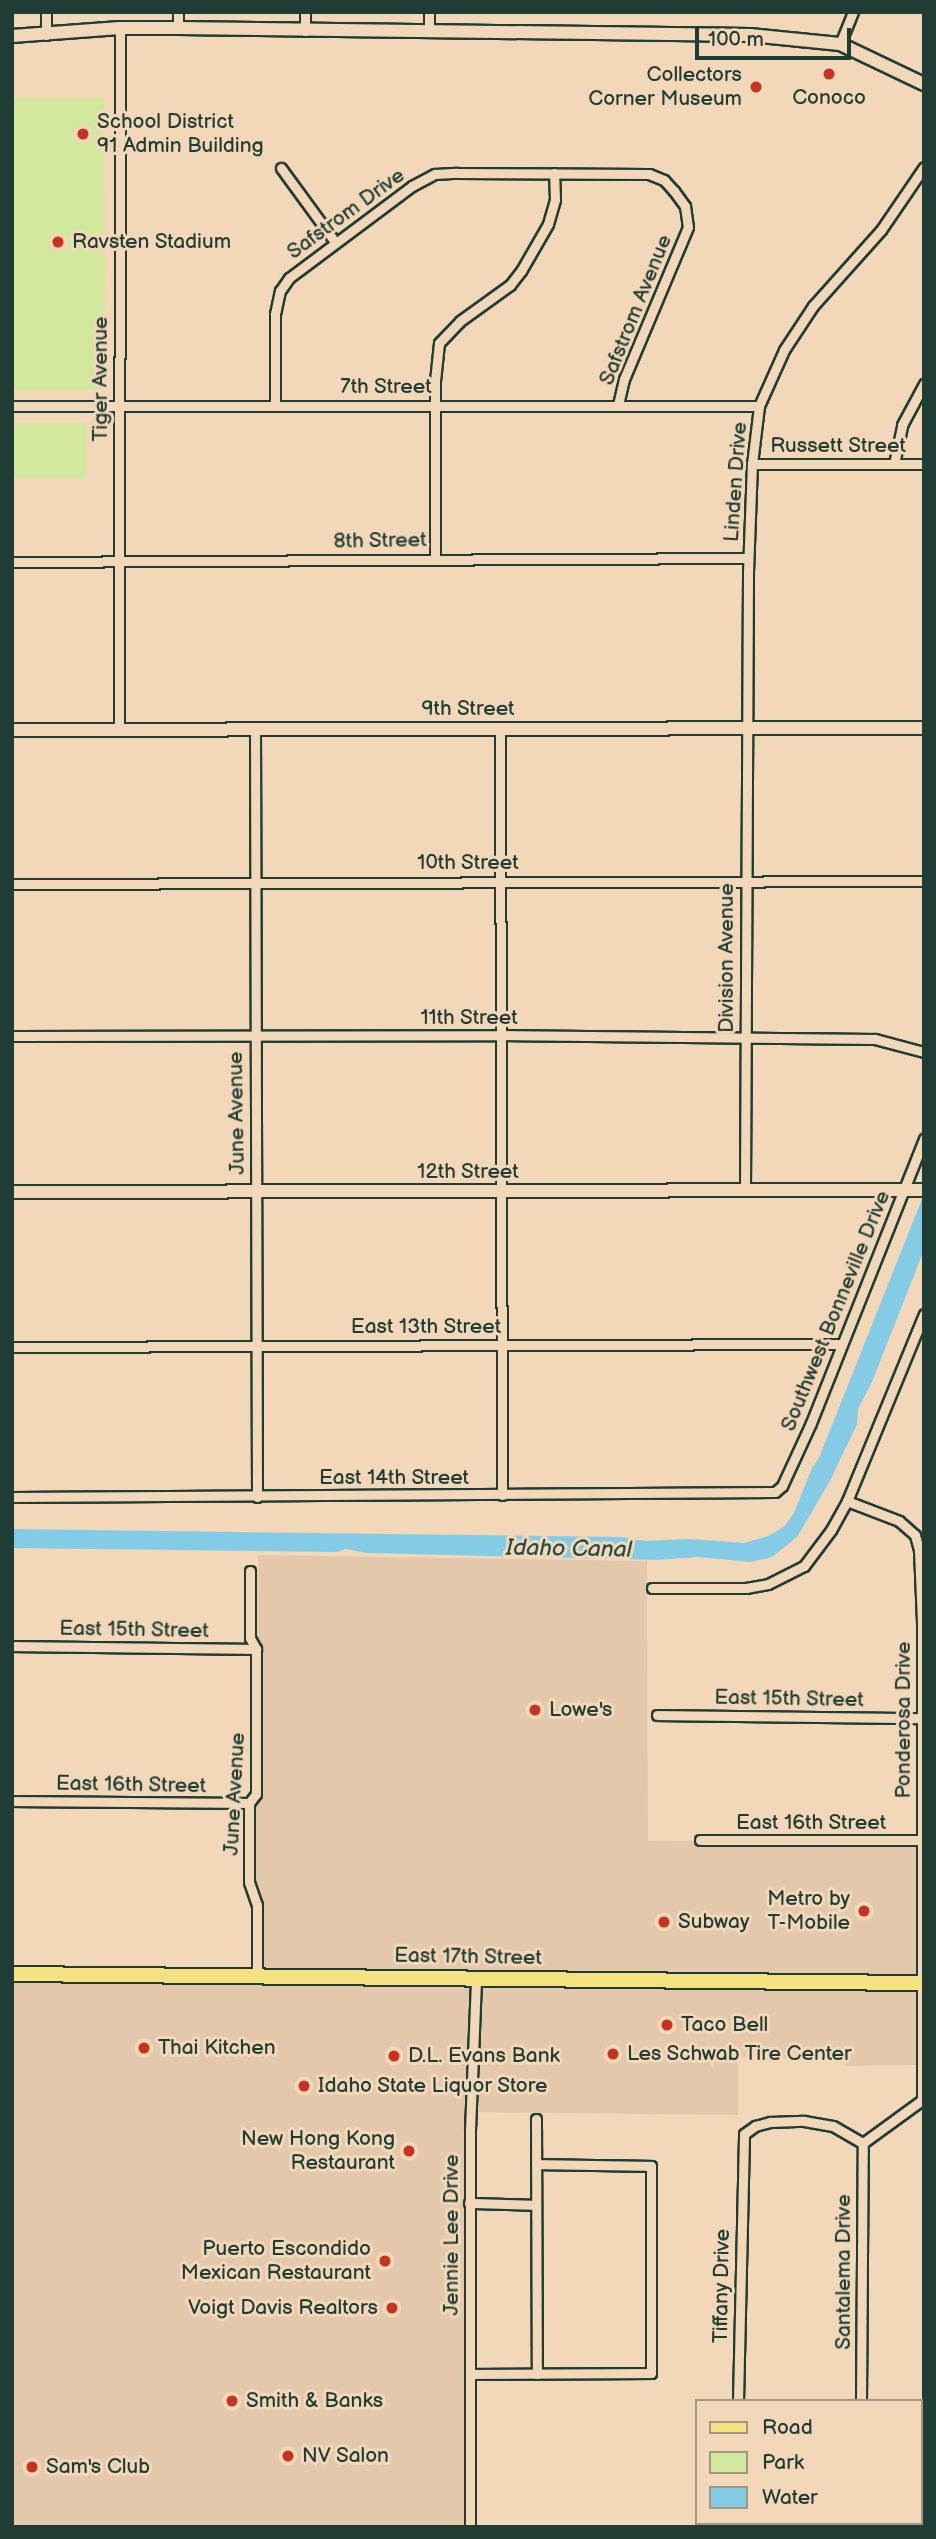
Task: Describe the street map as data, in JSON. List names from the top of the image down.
{
  "streets": {
    "main road": ["East 17th Street"],
    "street": [
      "Safstrom Drive",
      "Safstrom Avenue",
      "Tiger Avenue",
      "7th Street",
      "Russett Street",
      "Linden Drive",
      "8th Street",
      "9th Street",
      "10th Street",
      "Division Avenue",
      "11th Street",
      "June Avenue",
      "12th Street",
      "Southwest Bonneville Drive",
      "East 13th Street",
      "East 14th Street",
      "East 15th Street",
      "Ponderosa Drive",
      "East 16th Street",
      "Jennie Lee Drive",
      "Santalema Drive",
      "Tiffany Drive"
    ]
  },
  "crossings": [
    ["Safstrom Drive", "Safstrom Avenue"],
    ["Safstrom Drive", "7th Street"],
    ["Safstrom Avenue", "7th Street"],
    ["Tiger Avenue", "7th Street"],
    ["Tiger Avenue", "8th Street"],
    ["Tiger Avenue", "9th Street"],
    ["7th Street", "Linden Drive"],
    ["Russett Street", "Linden Drive"],
    ["Linden Drive", "8th Street"],
    ["Linden Drive", "9th Street"],
    ["Linden Drive", "Division Avenue"],
    ["9th Street", "Division Avenue"],
    ["9th Street", "June Avenue"],
    ["10th Street", "Division Avenue"],
    ["10th Street", "June Avenue"],
    ["Division Avenue", "11th Street"],
    ["Division Avenue", "12th Street"],
    ["11th Street", "June Avenue"],
    ["June Avenue", "12th Street"],
    ["June Avenue", "East 13th Street"],
    ["June Avenue", "East 14th Street"],
    ["June Avenue", "East 15th Street"],
    ["June Avenue", "East 16th Street"],
    ["June Avenue", "East 17th Street"],
    ["12th Street", "Southwest Bonneville Drive"],
    ["Southwest Bonneville Drive", "East 13th Street"],
    ["Southwest Bonneville Drive", "East 14th Street"],
    ["East 15th Street", "Ponderosa Drive"],
    ["Ponderosa Drive", "East 16th Street"],
    ["Ponderosa Drive", "East 17th Street"],
    ["East 17th Street", "Jennie Lee Drive"],
    ["Santalema Drive", "Tiffany Drive"]
  ],
  "water": ["Idaho Canal"],
  "places": [
    "Conoco",
    "Collectors Corner Museum",
    "School District 91 Admin Building",
    "Ravsten Stadium",
    "Lowe's",
    "Metro by T-Mobile",
    "Subway",
    "Taco Bell",
    "Thai Kitchen",
    "Les Schwab Tire Center",
    "D.L. Evans Bank",
    "Idaho State Liquor Store",
    "New Hong Kong Restaurant",
    "Puerto Escondido Mexican Restaurant",
    "Voigt Davis Realtors",
    "Smith & Banks",
    "NV Salon",
    "Sam's Club"
  ],
  "legend": ["Road", "Park", "Water"],
  "scale_bar": "100 m"
}
